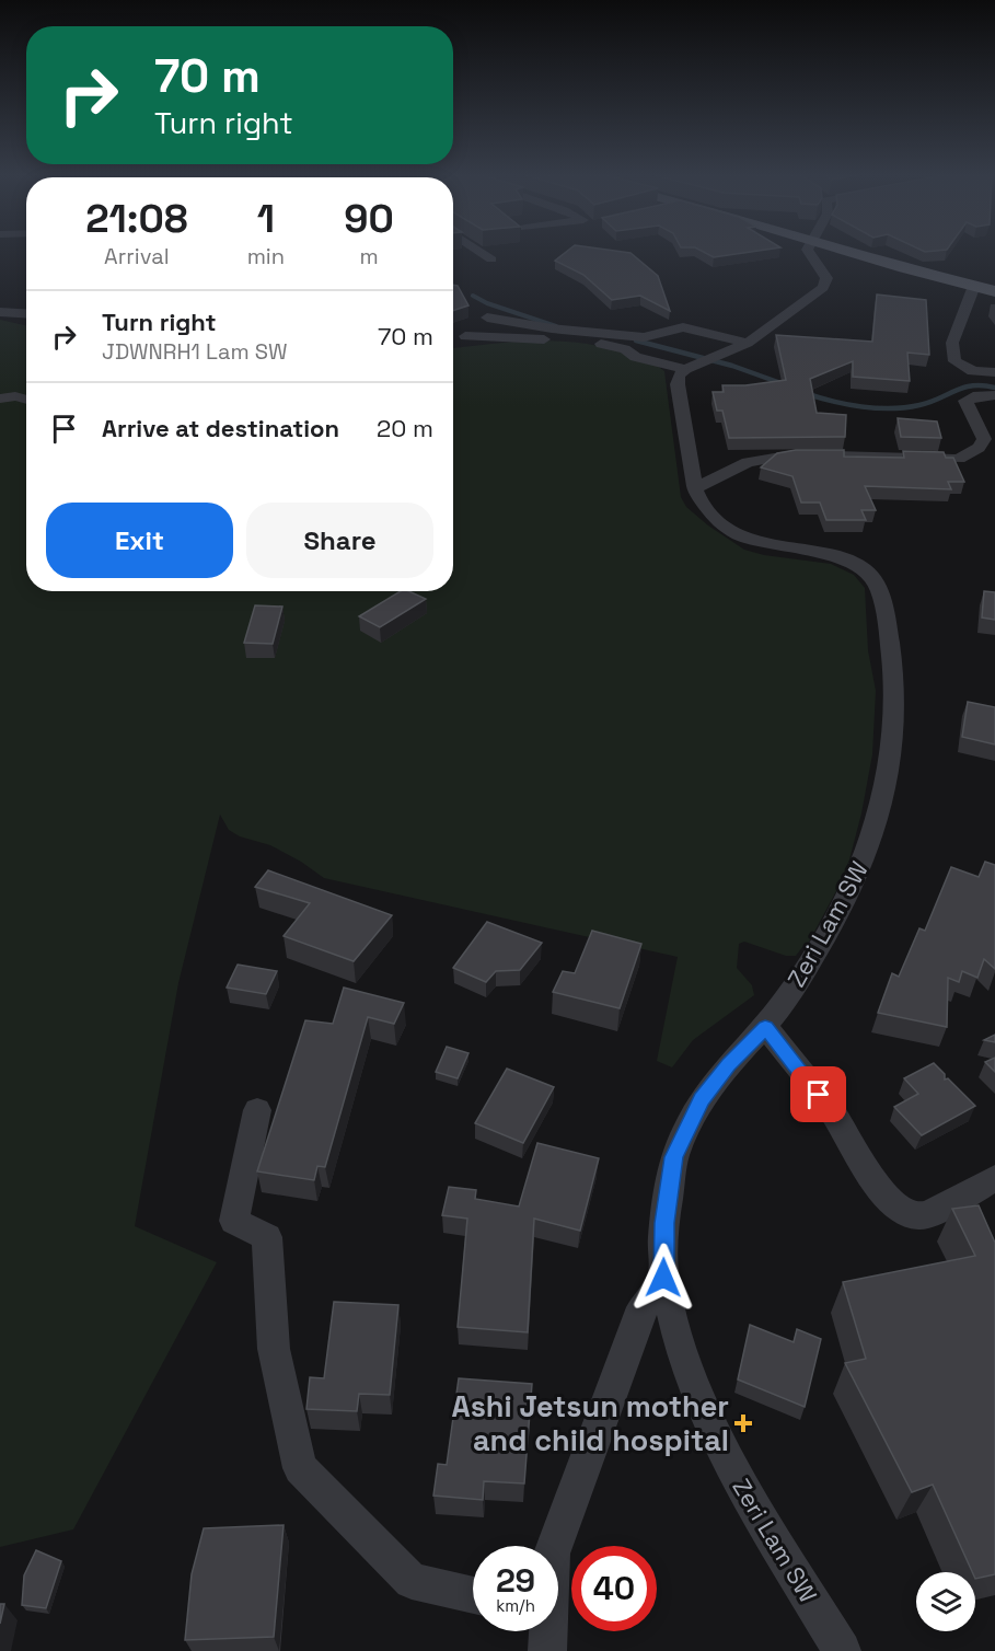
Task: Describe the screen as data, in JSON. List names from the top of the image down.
{
  "streets": {
    "street": ["Zeri Lam SW"]
  },
  "places": {
    "health": ["Ashi Jetsun mother and child hospital"]
  },
  "page": {
    "turn": ["70 m", "Turn right"],
    "eta": [
      "21:08",
      "Arrival",
      "1",
      "min",
      "90",
      "m"
    ],
    "list": [
      {
        "name": "Turn right",
        "note": "JDWNRH1 Lam SW",
        "value": "70 m"
      },
      {
        "name": "Arrive at destination",
        "value": "20 m"
      }
    ],
    "buttons": ["Exit", "Share"],
    "speed": "29 km/h",
    "limit": "40"
  }
}
